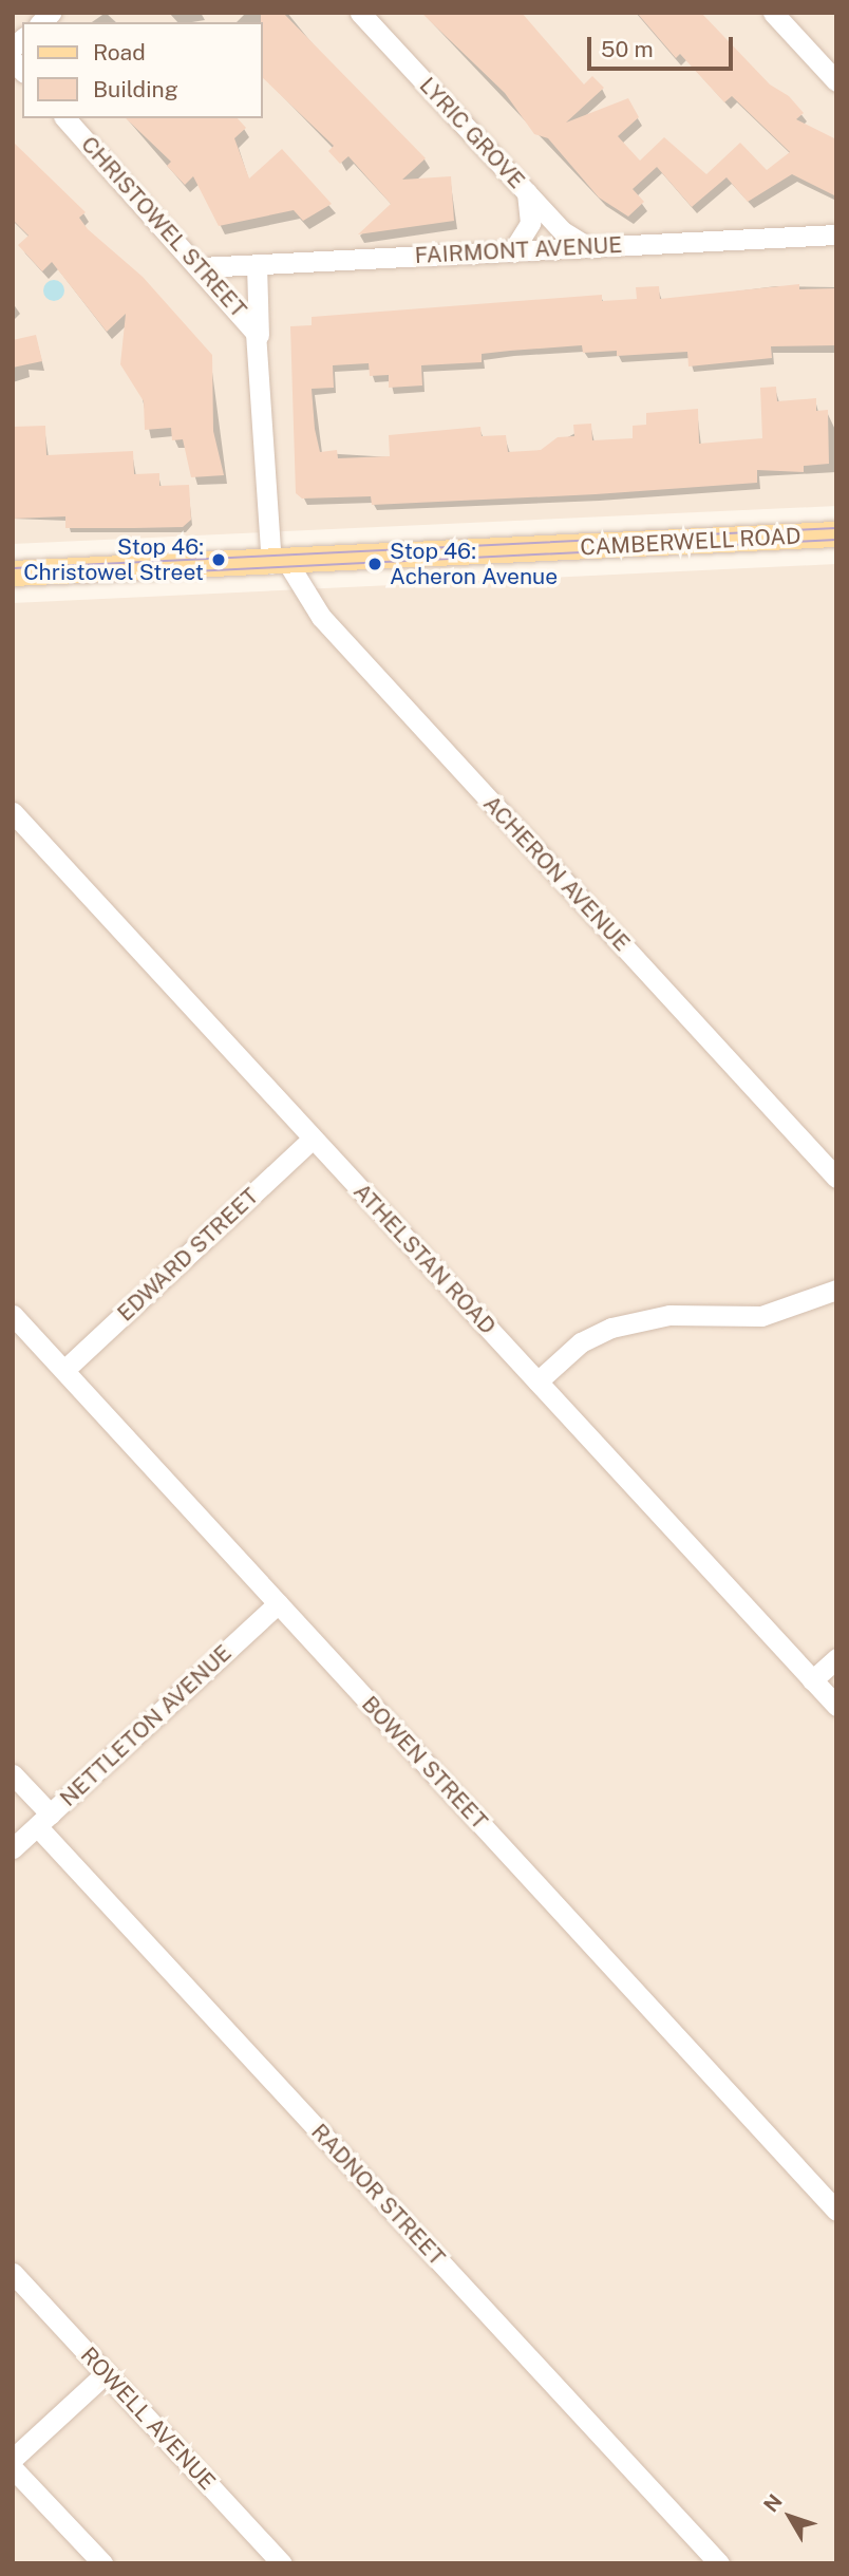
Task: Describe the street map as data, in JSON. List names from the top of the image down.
{
  "streets": {
    "main road": ["CAMBERWELL ROAD"],
    "street": [
      "LYRIC GROVE",
      "CHRISTOWEL STREET",
      "FAIRMONT AVENUE",
      "ACHERON AVENUE",
      "EDWARD STREET",
      "ATHELSTAN ROAD",
      "NETTLETON AVENUE",
      "BOWEN STREET",
      "RADNOR STREET",
      "ROWELL AVENUE"
    ]
  },
  "crossings": [
    ["LYRIC GROVE", "FAIRMONT AVENUE"],
    ["CHRISTOWEL STREET", "FAIRMONT AVENUE"],
    ["CHRISTOWEL STREET", "CAMBERWELL ROAD"],
    ["CHRISTOWEL STREET", "ACHERON AVENUE"],
    ["CAMBERWELL ROAD", "ACHERON AVENUE"],
    ["EDWARD STREET", "ATHELSTAN ROAD"],
    ["EDWARD STREET", "BOWEN STREET"],
    ["NETTLETON AVENUE", "BOWEN STREET"],
    ["NETTLETON AVENUE", "RADNOR STREET"]
  ],
  "places": ["Stop 46: Christowel Street", "Stop 46: Acheron Avenue"],
  "legend": ["Road", "Building"],
  "scale_bar": "50 m",
  "north": "top left"
}
